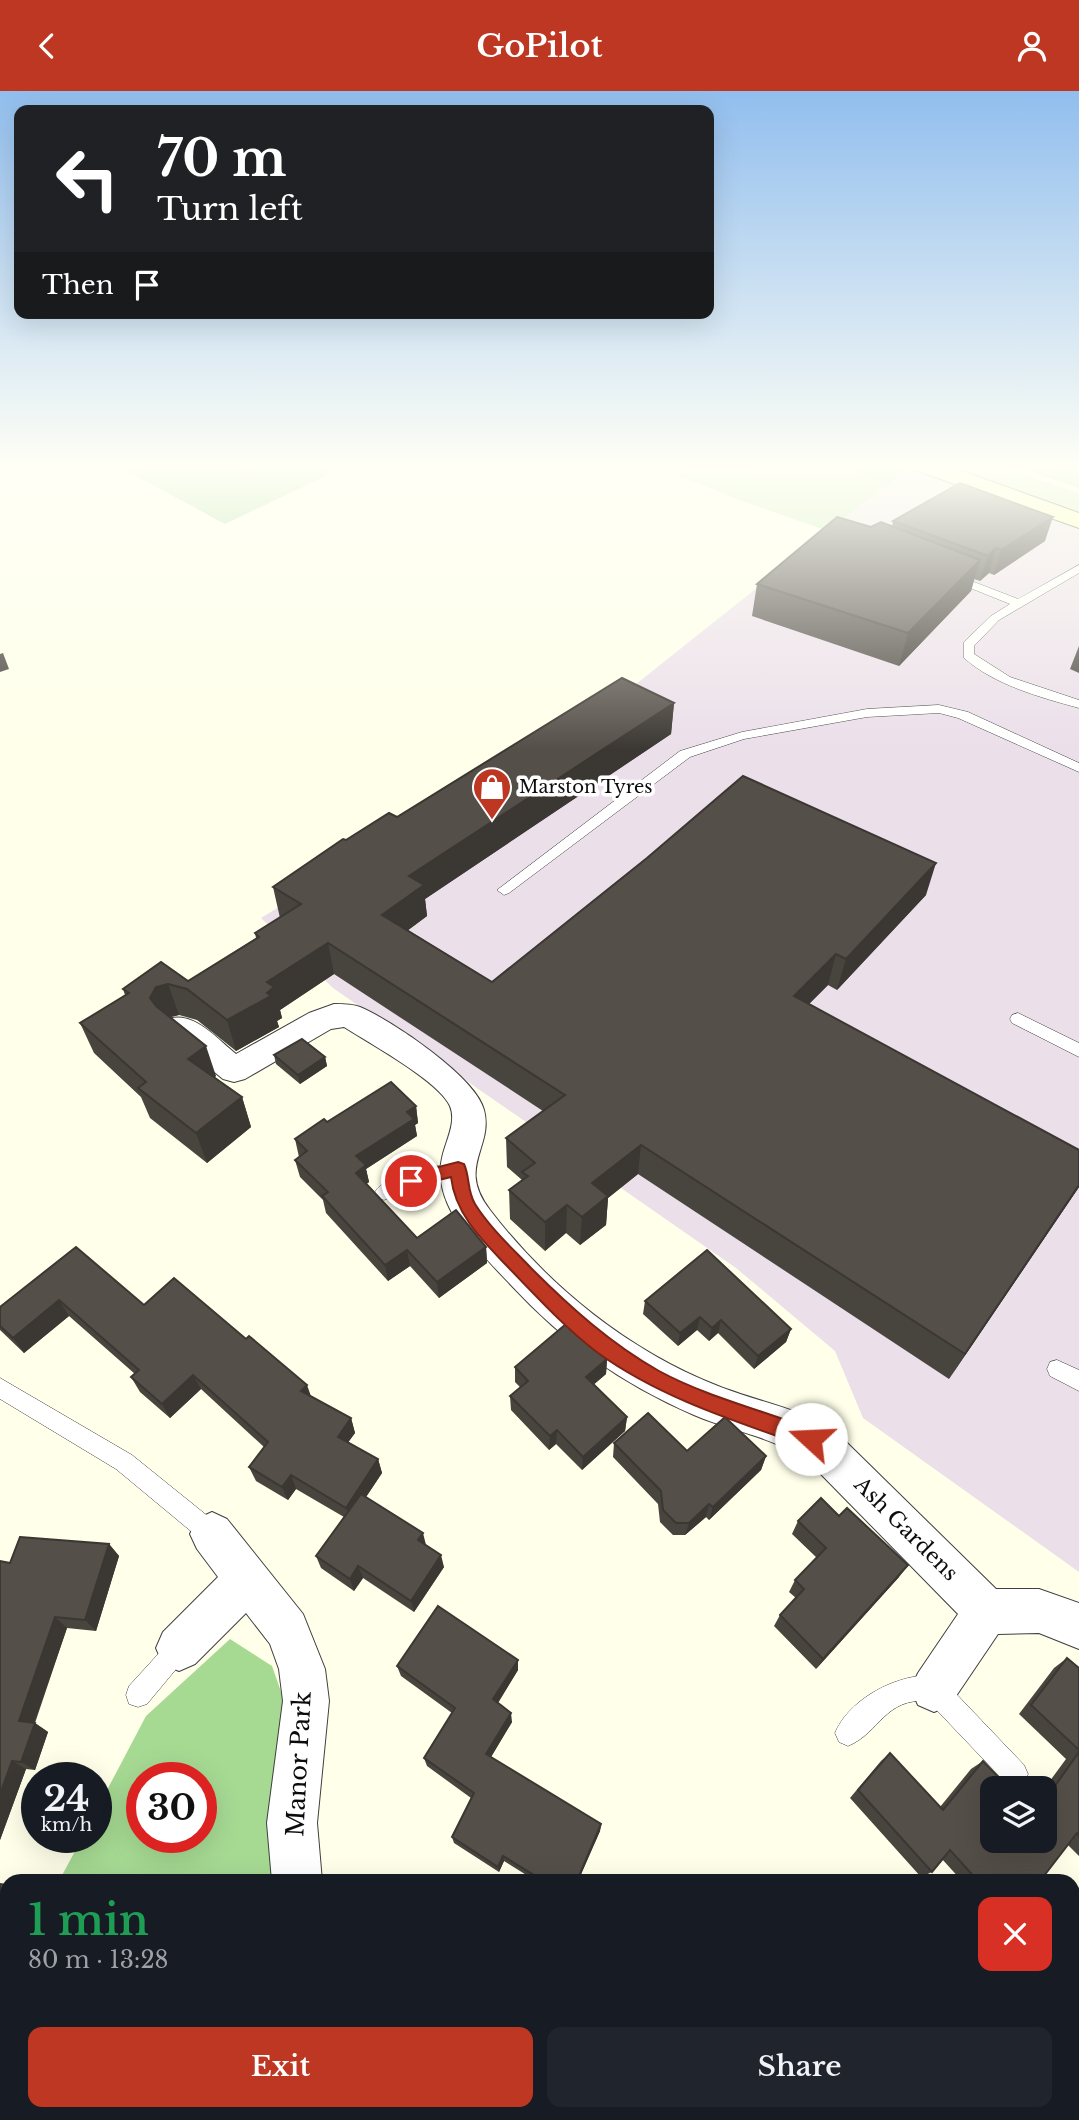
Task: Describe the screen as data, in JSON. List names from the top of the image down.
{
  "streets": {
    "street": ["Ash Gardens", "Manor Park"]
  },
  "places": {
    "shop": ["Marston Tyres"]
  },
  "page": {
    "header": "GoPilot",
    "turn": ["70 m", "Turn left"],
    "then": "Then",
    "speed": "24 km/h",
    "limit": "30",
    "heading": ["1 min", "80 m · 13:28"],
    "buttons": ["Exit", "Share"]
  }
}
